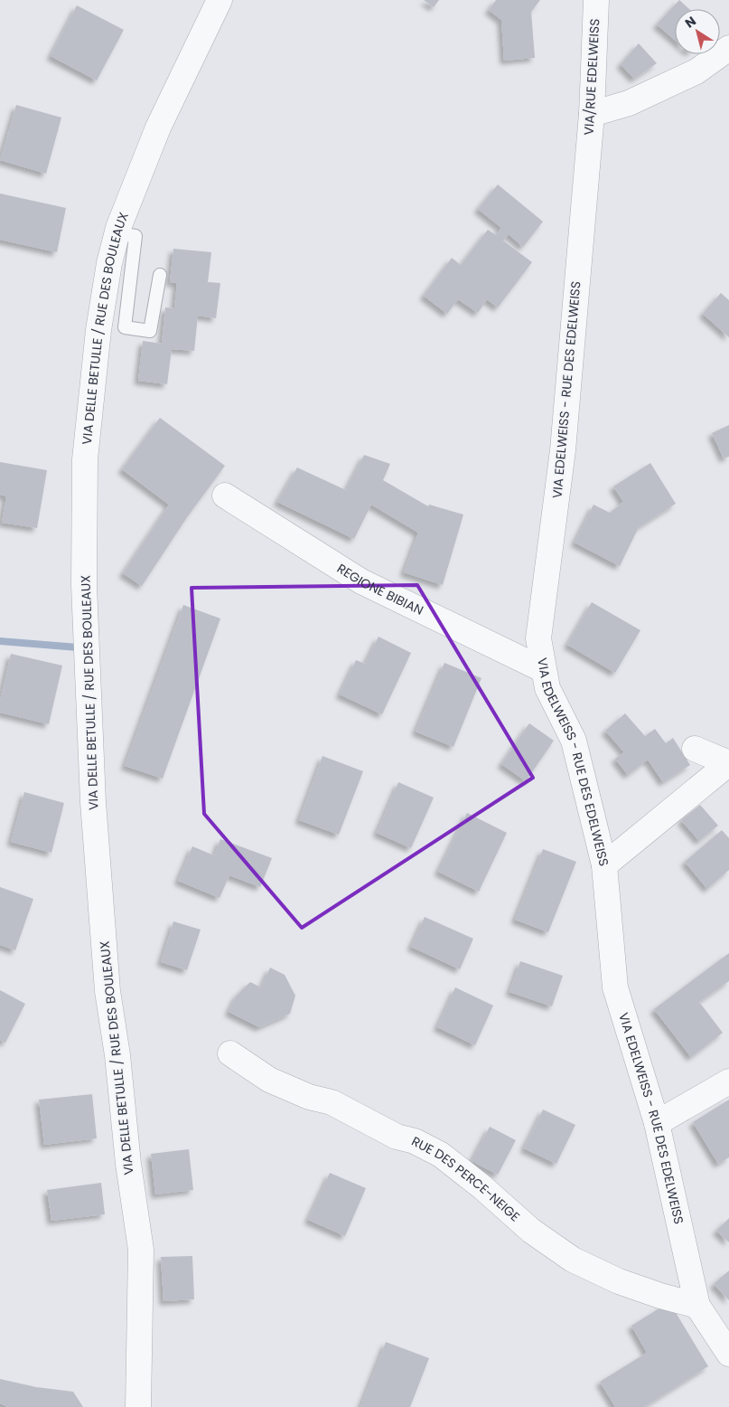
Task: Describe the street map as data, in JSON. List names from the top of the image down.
{
  "streets": {
    "street": [
      "VIA/RUE EDELWEISS",
      "VIA DELLE BETULLE / RUE DES BOULEAUX",
      "VIA EDELWEISS - RUE DES EDELWEISS",
      "REGIONE BIBIAN",
      "RUE DES PERCE-NEIGE"
    ]
  },
  "crossings": [
    ["VIA/RUE EDELWEISS", "VIA EDELWEISS - RUE DES EDELWEISS"],
    ["VIA EDELWEISS - RUE DES EDELWEISS", "REGIONE BIBIAN"],
    ["VIA EDELWEISS - RUE DES EDELWEISS", "RUE DES PERCE-NEIGE"]
  ],
  "north": "top left"
}
